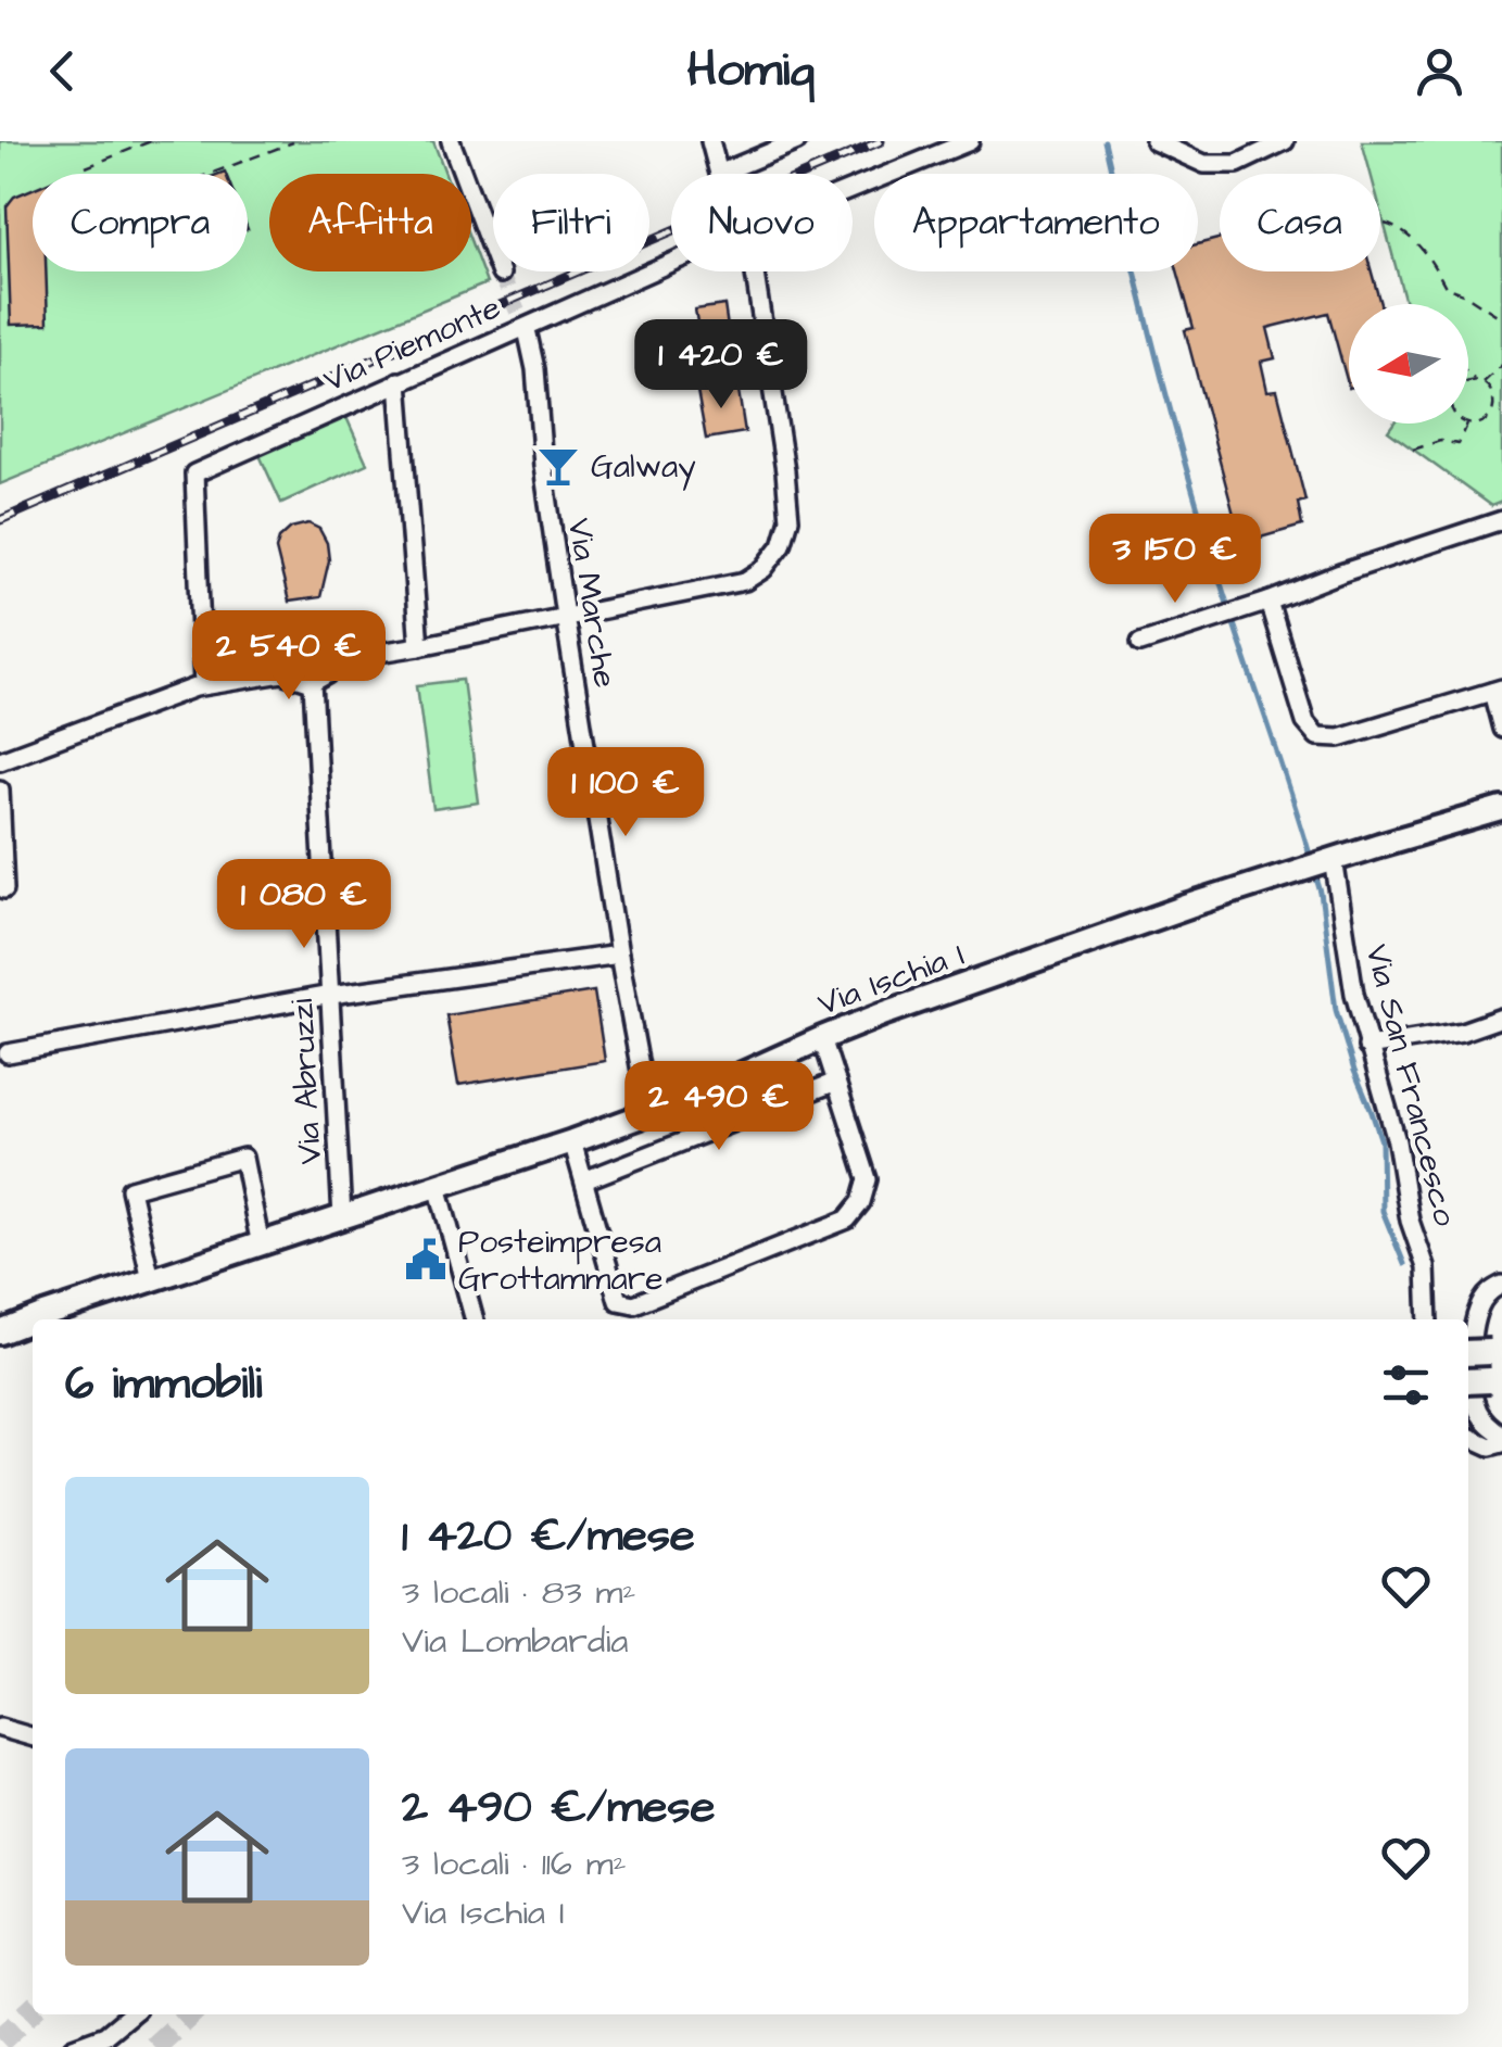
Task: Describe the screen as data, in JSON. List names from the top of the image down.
{
  "streets": {
    "main road": ["Via Ischia I"],
    "street": [
      "Via Piemonte",
      "Via Marche",
      "Via Abruzzi",
      "Via San Francesco"
    ]
  },
  "crossings": [
    ["Via Marche", "Via Ischia I"],
    ["Via Ischia I", "Via Abruzzi"],
    ["Via Ischia I", "Via San Francesco"]
  ],
  "places": {
    "bar": ["Galway"],
    "public building": ["Posteimpresa Grottammare"]
  },
  "north": "left",
  "page": {
    "header": "Homiq",
    "chip": [
      "Compra",
      "Affitta",
      "Filtri",
      "Nuovo",
      "Appartamento",
      "Casa"
    ],
    "price": [
      "1 420 €",
      "3 150 €",
      "2 540 €",
      "1 100 €",
      "1 080 €",
      "2 490 €"
    ],
    "heading": "6 immobili",
    "list": [
      {
        "name": "1 420 €/mese",
        "note": "3 locali · 83 m² · Via Lombardia"
      },
      {
        "name": "2 490 €/mese",
        "note": "3 locali · 116 m² · Via Ischia I"
      }
    ]
  }
}
